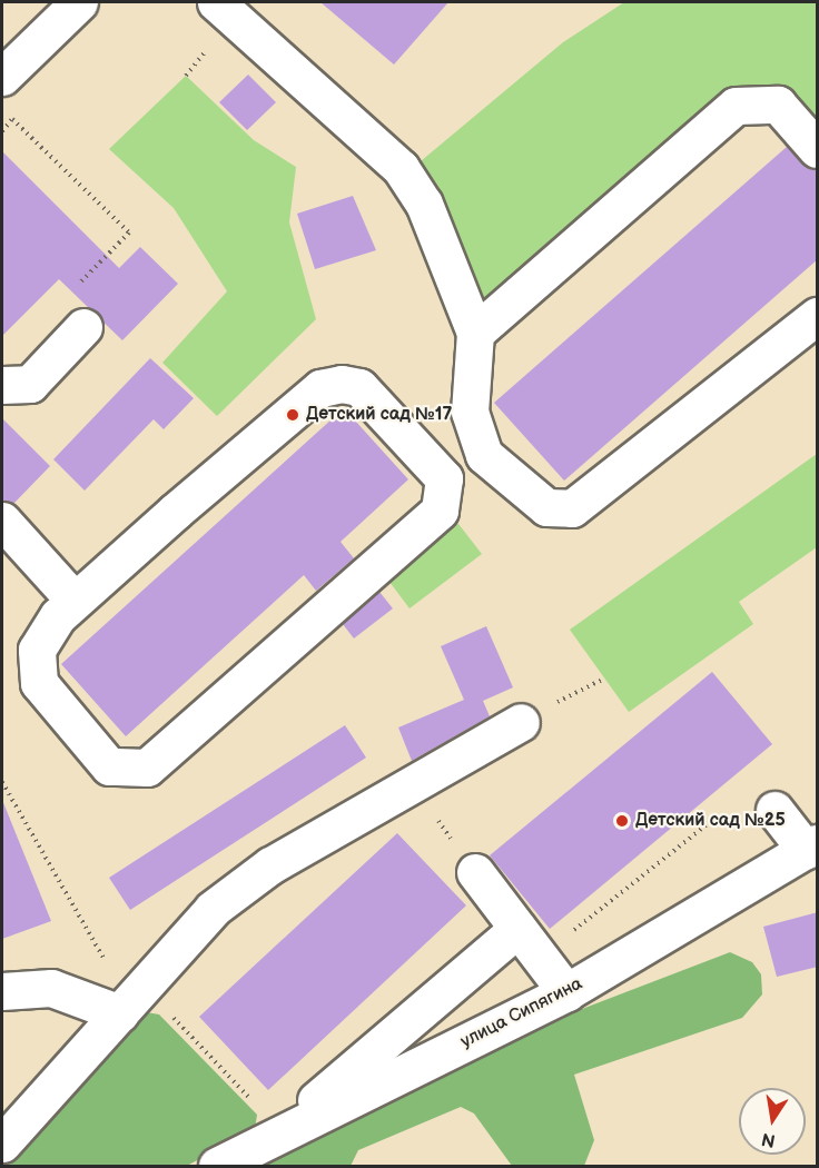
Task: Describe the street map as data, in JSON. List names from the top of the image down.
{
  "streets": {
    "street": ["улица Сипягина"]
  },
  "places": ["Детский сад №17", "Детский сад №25"],
  "north": "bottom"
}
